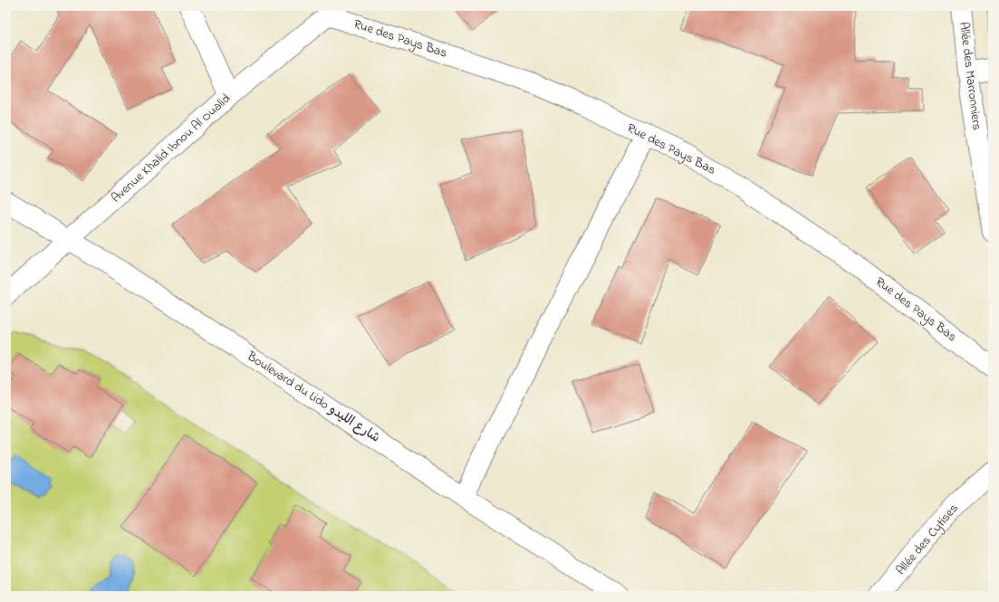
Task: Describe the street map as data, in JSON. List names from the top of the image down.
{
  "streets": {
    "street": [
      "Rue des Pays Bas",
      "Allée des Marronniers",
      "Avenue Khalid Ibnou Al Oualid",
      "Boulevard du Lido شارع الليدو",
      "Allée des Cytises"
    ]
  },
  "crossings": [
    ["Rue des Pays Bas", "Avenue Khalid Ibnou Al Oualid"],
    ["Avenue Khalid Ibnou Al Oualid", "Boulevard du Lido شارع الليدو"]
  ]
}
